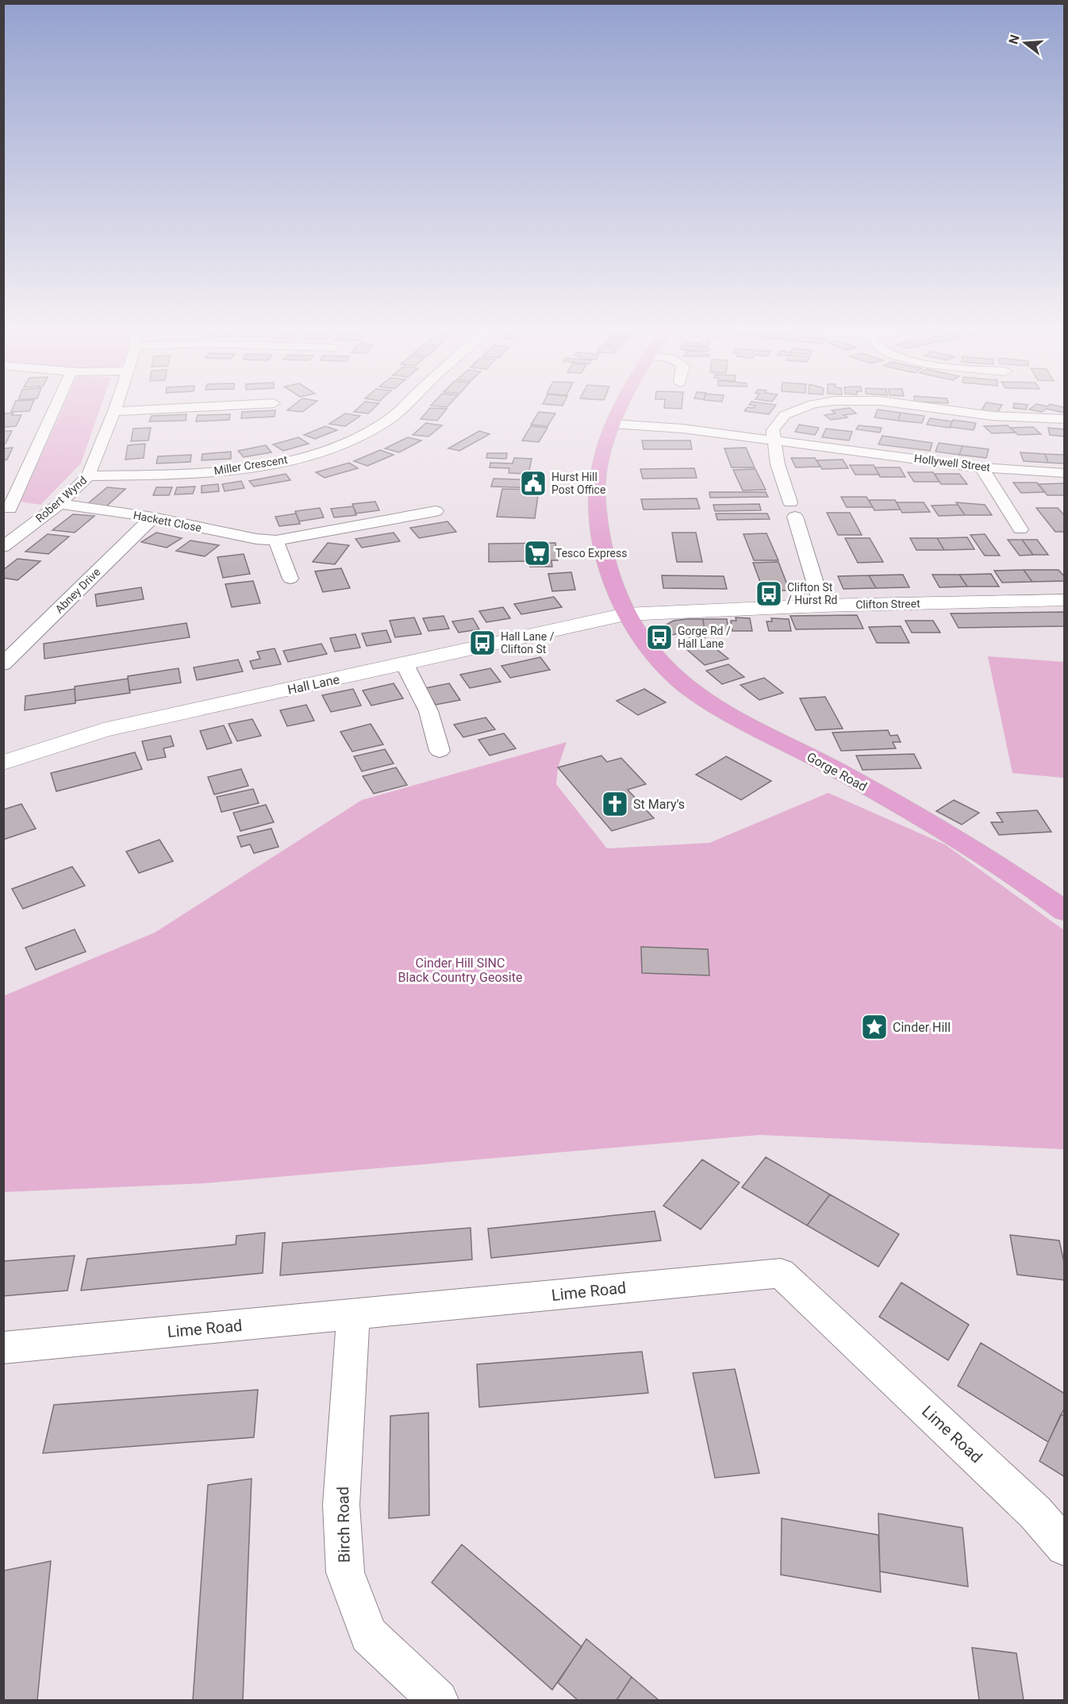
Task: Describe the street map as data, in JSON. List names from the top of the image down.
{
  "streets": {
    "main road": ["Gorge Road"],
    "street": [
      "Hollywell Street",
      "Miller Crescent",
      "Robert Wynd",
      "Hackett Close",
      "Abney Drive",
      "Clifton Street",
      "Hall Lane",
      "Lime Road",
      "Birch Road"
    ]
  },
  "crossings": [
    ["Hollywell Street", "Gorge Road"],
    ["Miller Crescent", "Robert Wynd"],
    ["Robert Wynd", "Hackett Close"],
    ["Hackett Close", "Abney Drive"],
    ["Clifton Street", "Hall Lane"],
    ["Clifton Street", "Gorge Road"],
    ["Hall Lane", "Gorge Road"],
    ["Lime Road", "Birch Road"]
  ],
  "parks": ["Cinder Hill SINC Black Country Geosite"],
  "places": {
    "public building": ["Hurst Hill Post Office"],
    "supermarket": ["Tesco Express"],
    "bus stop": ["Clifton St / Hurst Rd", "Gorge Rd / Hall Lane", "Hall Lane / Clifton St"],
    "church": ["St Mary's"],
    "place": ["Cinder Hill"]
  },
  "north": "left"
}
